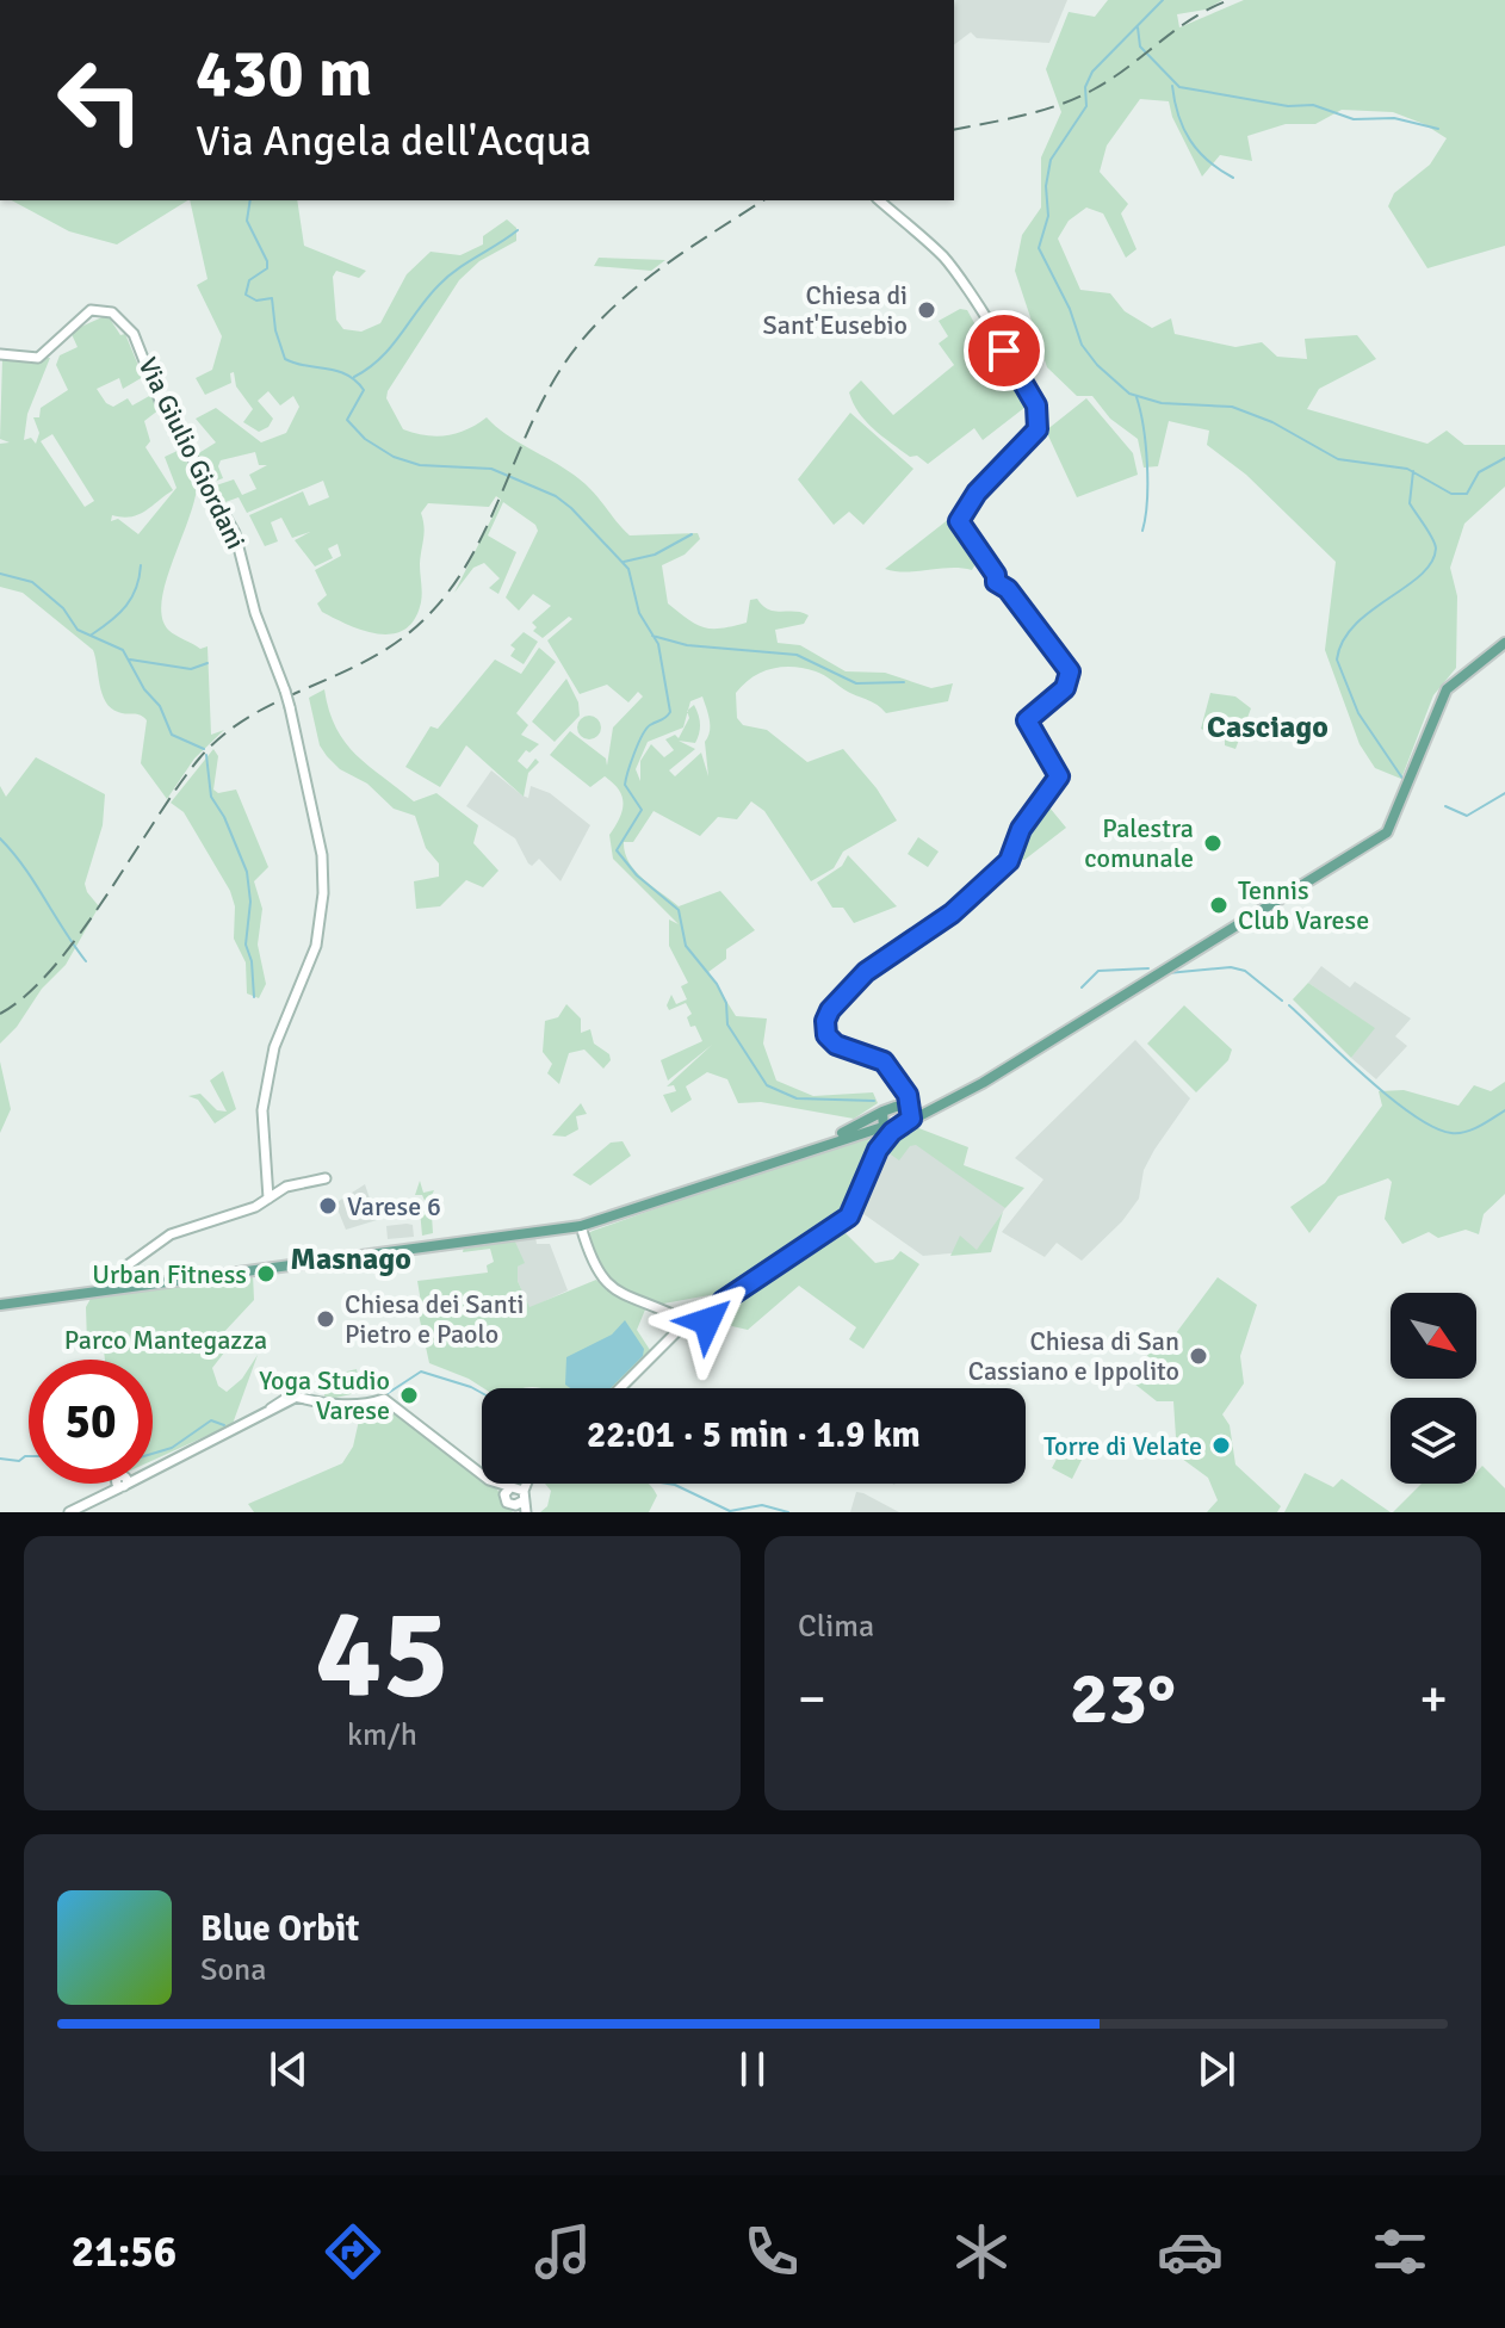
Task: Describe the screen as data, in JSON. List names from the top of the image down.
{
  "streets": {
    "street": ["Via Giulio Giordani"]
  },
  "districts": ["Casciago", "Masnago"],
  "parks": ["Parco Mantegazza"],
  "places": [
    "Chiesa di Sant'Eusebio",
    "Palestra comunale",
    "Tennis Club Varese",
    "Varese 6",
    "Urban Fitness",
    "Chiesa dei Santi Pietro e Paolo",
    "Chiesa di San Cassiano e Ippolito",
    "Yoga Studio Varese",
    "Torre di Velate"
  ],
  "north": "bottom right",
  "page": {
    "turn": ["430 m", "Via Angela dell'Acqua"],
    "limit": "50",
    "trip": "22:01 · 5 min · 1.9 km",
    "tile": [
      ["45", "km/h"],
      "Clima"
    ],
    "heat": ["−", "23°", "+"],
    "song": ["Blue Orbit", "Sona"],
    "tabs": "21:56"
  }
}
